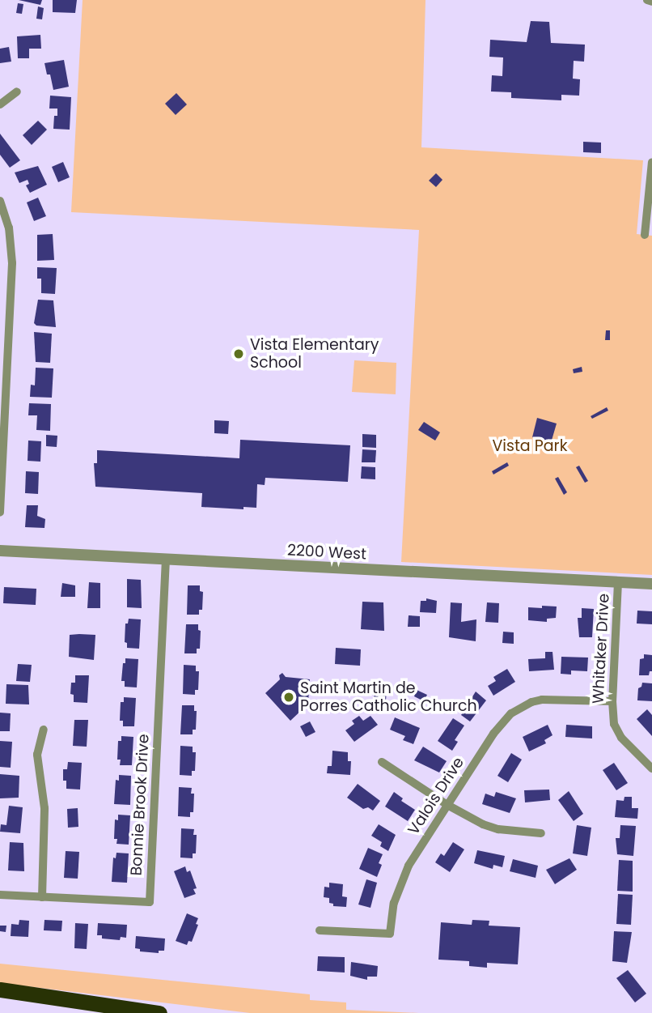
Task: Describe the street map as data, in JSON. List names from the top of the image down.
{
  "streets": {
    "street": [
      "2200 West",
      "Whitaker Drive",
      "Valois Drive",
      "Bonnie Brook Drive"
    ]
  },
  "crossings": [
    ["2200 West", "Whitaker Drive"],
    ["2200 West", "Bonnie Brook Drive"],
    ["Whitaker Drive", "Valois Drive"]
  ],
  "parks": ["Vista Park"],
  "places": ["Vista Elementary School", "Saint Martin de Porres Catholic Church"]
}
